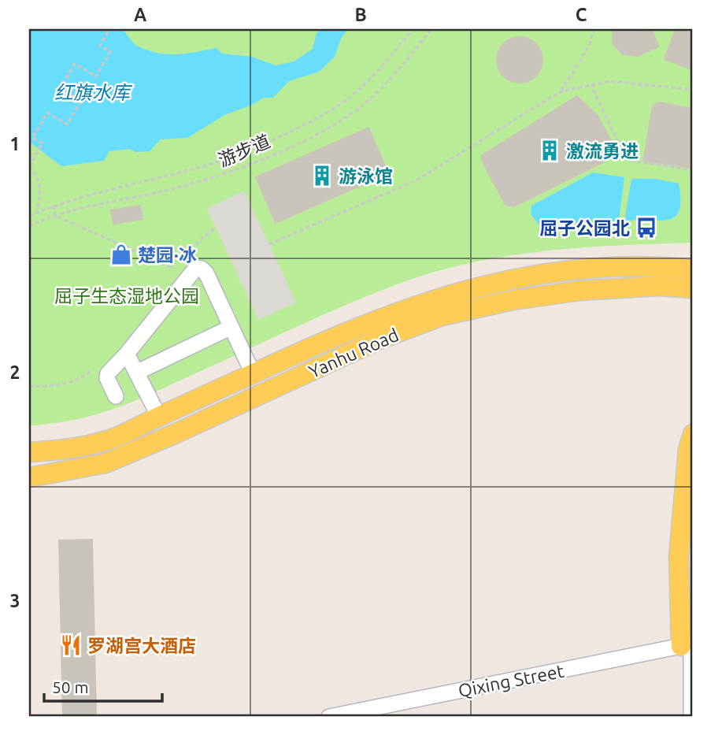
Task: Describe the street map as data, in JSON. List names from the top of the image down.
{
  "streets": {
    "main road": ["Yanhu Road"],
    "street": ["Qixing Street"],
    "path": ["游步道"]
  },
  "water": ["红旗水库"],
  "parks": ["屈子生态湿地公园"],
  "places": {
    "building": ["激流勇进", "游泳馆"],
    "bus stop": ["屈子公园北"],
    "shop": ["楚园·冰"],
    "restaurant": ["罗湖宫大酒店"]
  },
  "scale_bar": "50 m",
  "grid": {
    "columns": ["A", "B", "C"],
    "rows": ["1", "2", "3"]
  }
}
